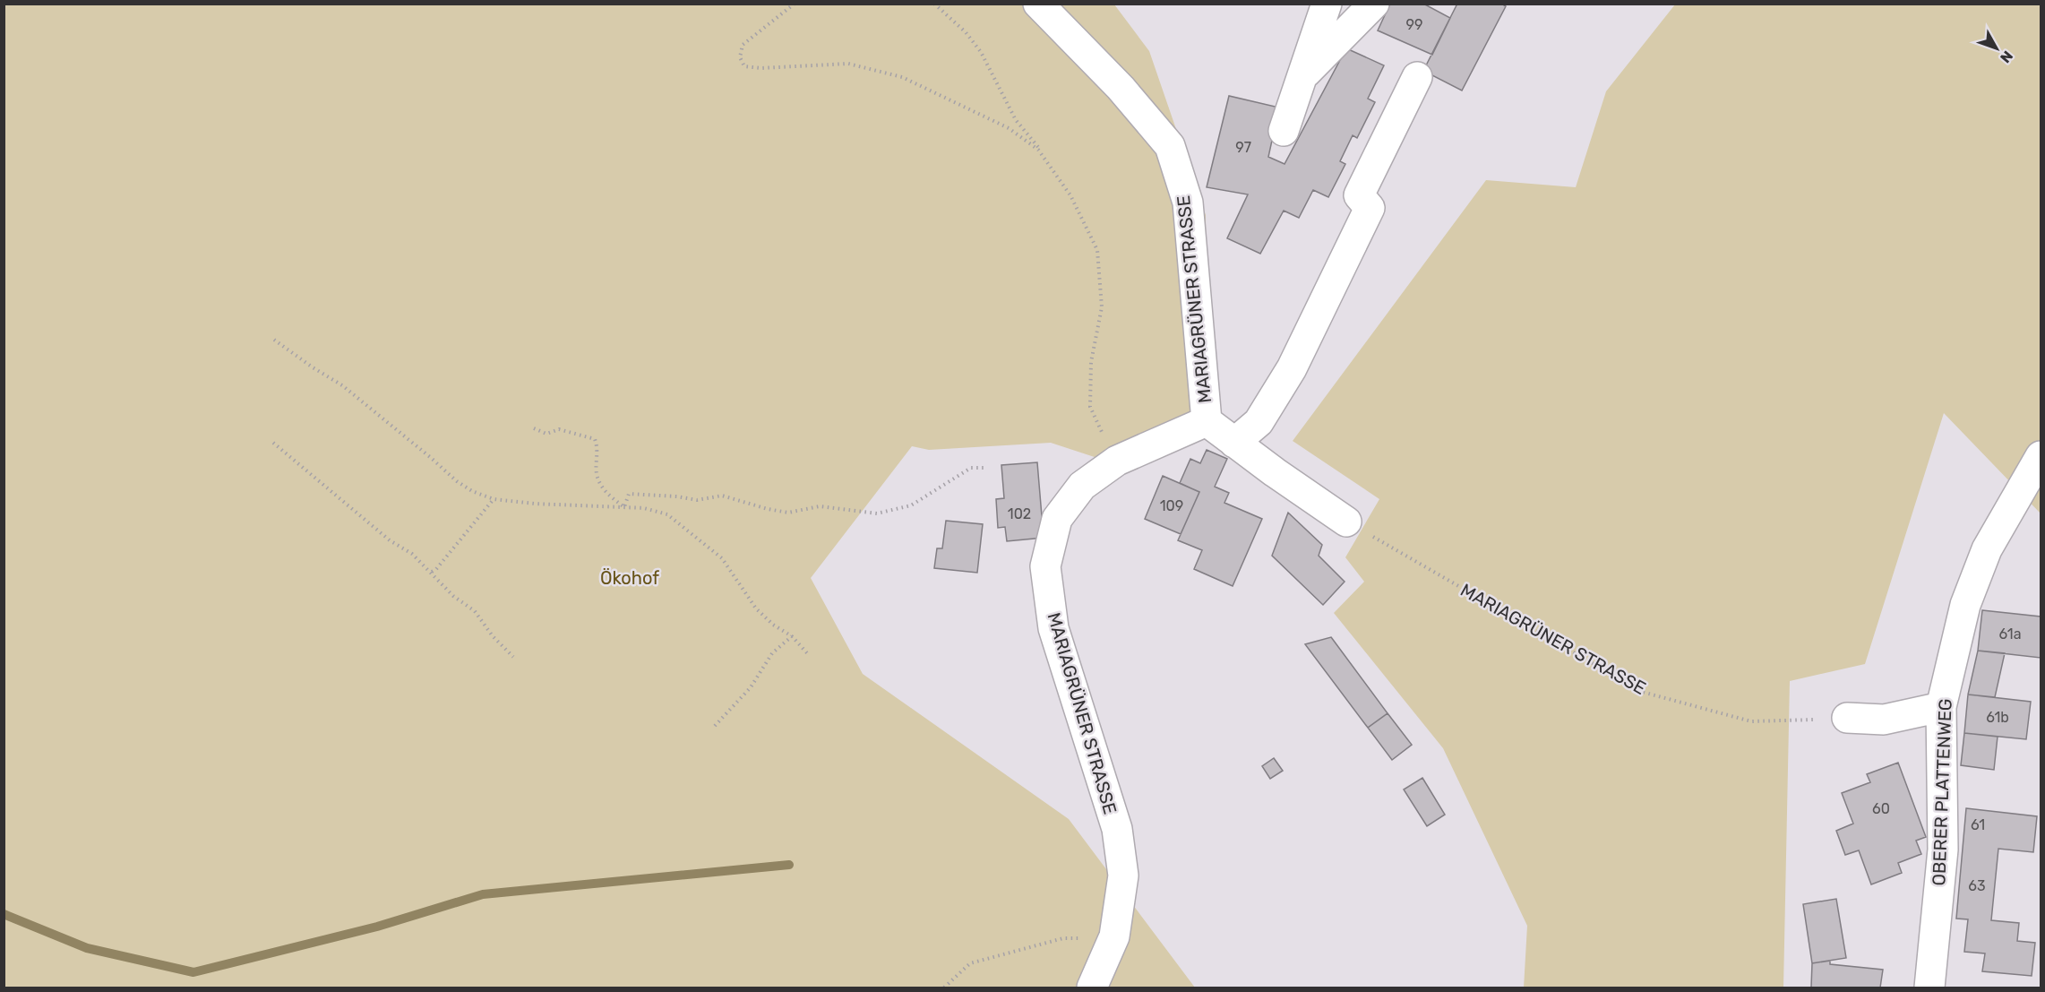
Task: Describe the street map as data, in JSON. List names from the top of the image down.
{
  "streets": {
    "street": ["MARIAGRÜNER STRASSE", "OBERER PLATTENWEG"]
  },
  "parks": ["Ökohof"],
  "house_numbers": [
    "99",
    "97",
    "109",
    "102",
    "61a",
    "61b",
    "60",
    "61",
    "63"
  ],
  "north": "bottom right"
}
